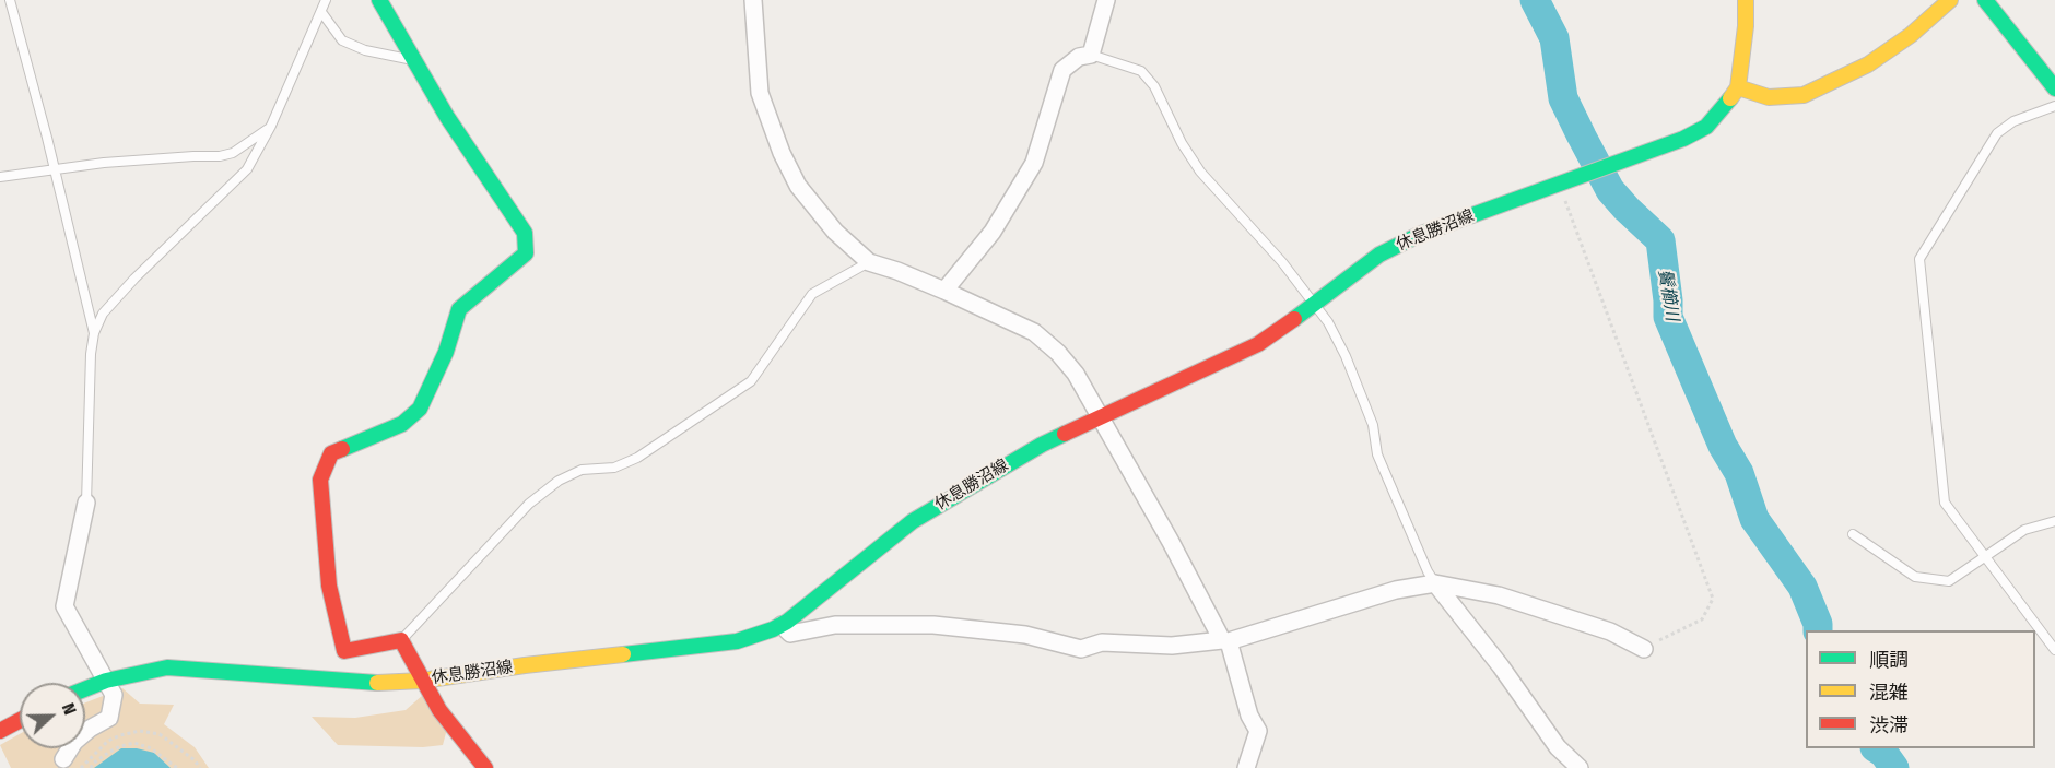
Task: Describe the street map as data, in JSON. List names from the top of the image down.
{
  "streets": {
    "main road": ["休息勝沼線"]
  },
  "water": ["鬢櫛川"],
  "legend": ["順調", "混雑", "渋滞"],
  "north": "right"
}
